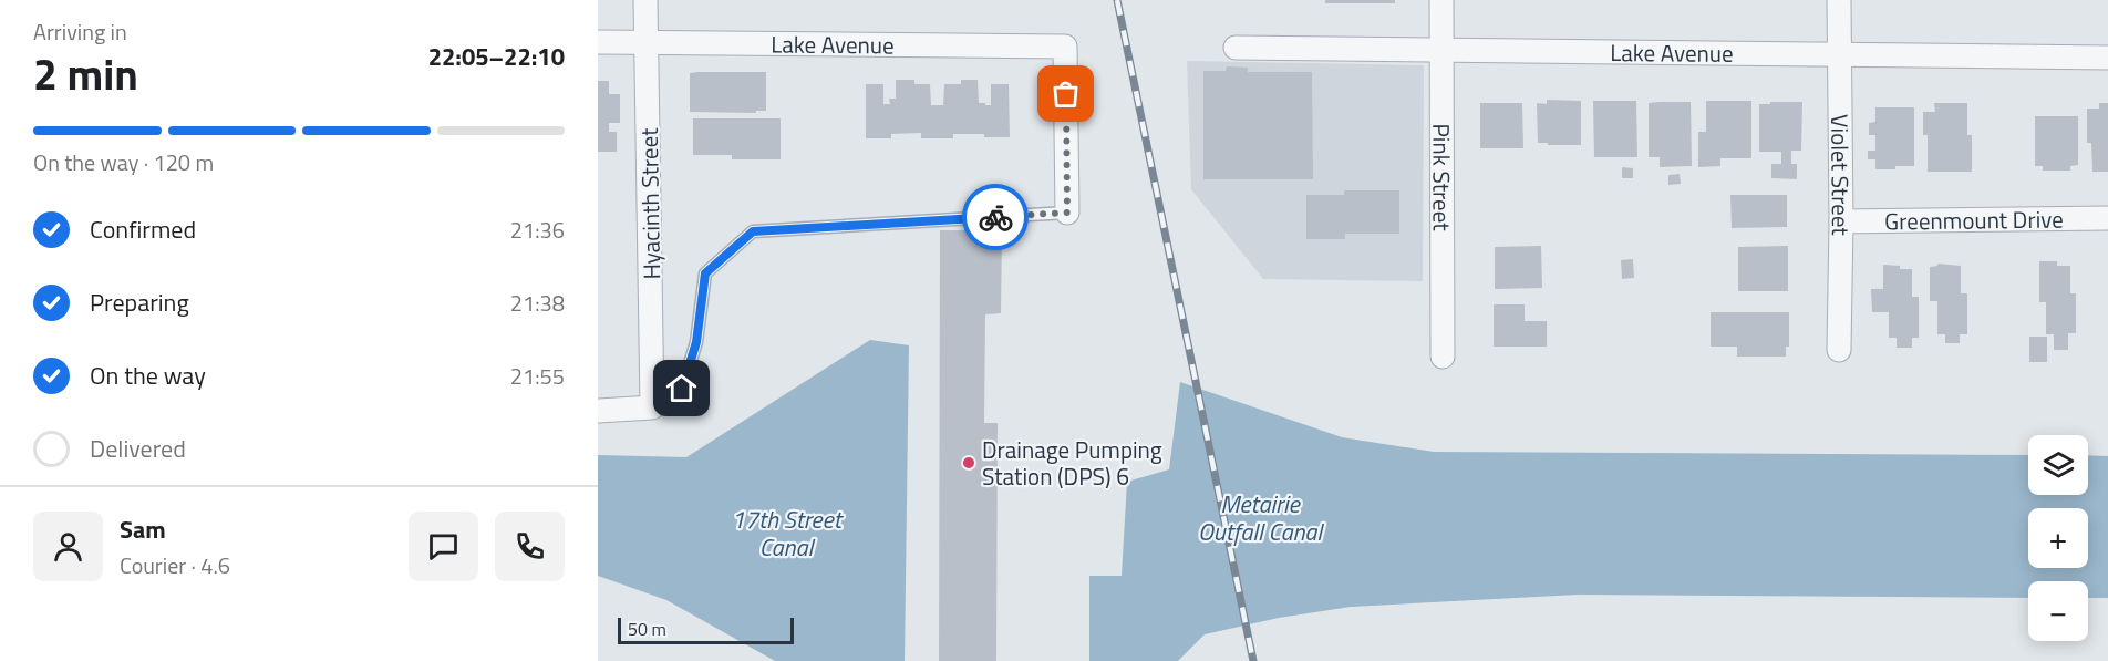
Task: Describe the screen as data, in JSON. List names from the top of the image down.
{
  "streets": {
    "street": [
      "Lake Avenue",
      "Violet Street",
      "Pink Street",
      "Hyacinth Street",
      "Greenmount Drive"
    ]
  },
  "crossings": [
    ["Lake Avenue", "Violet Street"],
    ["Lake Avenue", "Pink Street"],
    ["Lake Avenue", "Hyacinth Street"],
    ["Violet Street", "Greenmount Drive"]
  ],
  "water": ["Metairie Outfall Canal", "17th Street Canal"],
  "places": ["Drainage Pumping Station (DPS) 6"],
  "scale_bar": "50 m",
  "page": {
    "heading": ["2 min", "Arriving in", "22:05–22:10"],
    "panel": ["Sam", "Courier · 4.6"],
    "bar": "On the way · 120 m",
    "list": [
      ["Confirmed", "21:36"],
      ["Preparing", "21:38"],
      ["On the way", "21:55"],
      "Delivered"
    ],
    "map_buttons": ["+", "−"],
    "scale": "50 m"
  }
}
